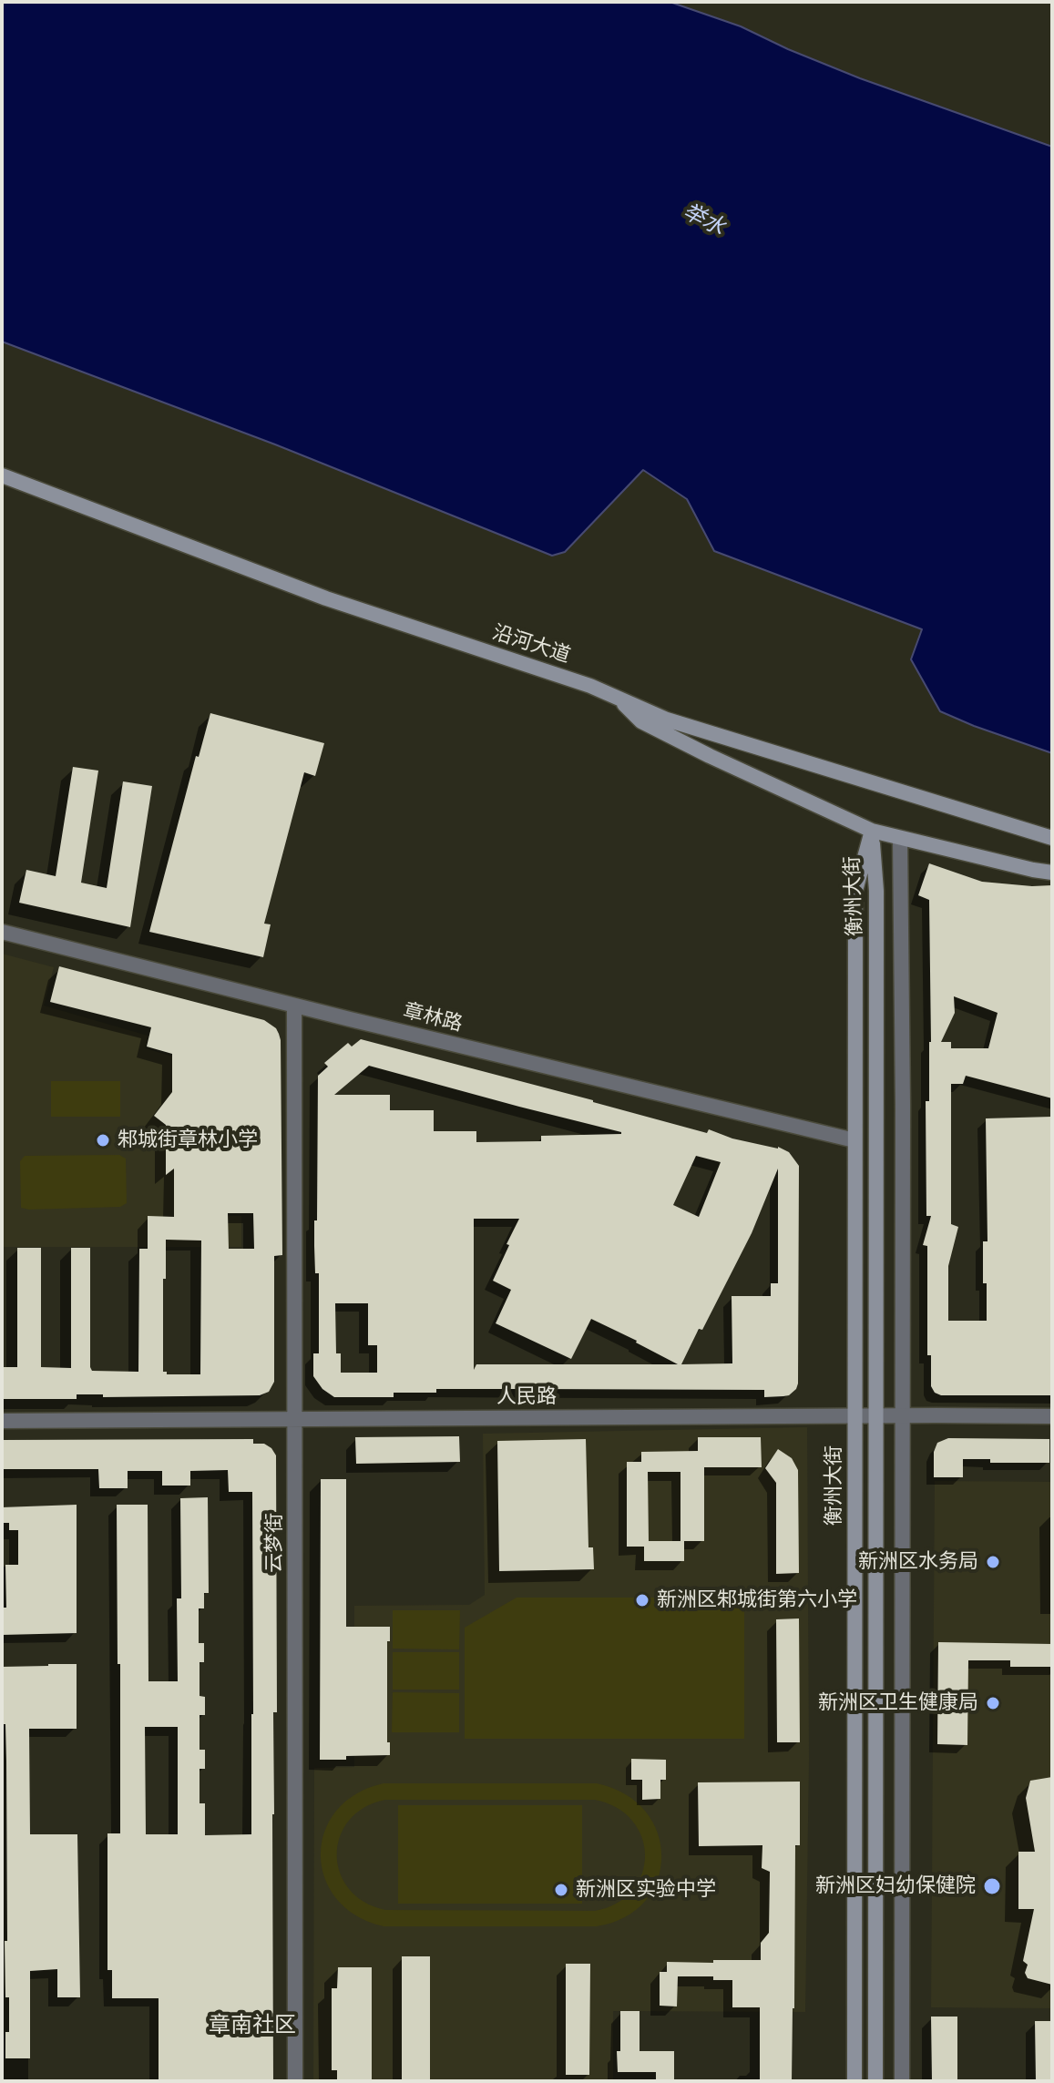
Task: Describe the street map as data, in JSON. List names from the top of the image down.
{
  "streets": {
    "main road": ["沿河大道", "衡州大街"],
    "street": ["章林路", "人民路", "云梦街"]
  },
  "crossings": [
    ["衡州大街", "章林路"],
    ["衡州大街", "人民路"],
    ["章林路", "云梦街"],
    ["人民路", "云梦街"]
  ],
  "districts": ["章南社区"],
  "water": ["举水"],
  "places": [
    "邾城街章林小学",
    "新洲区水务局",
    "新洲区邾城街第六小学",
    "新洲区卫生健康局",
    "新洲区妇幼保健院",
    "新洲区实验中学"
  ]
}
